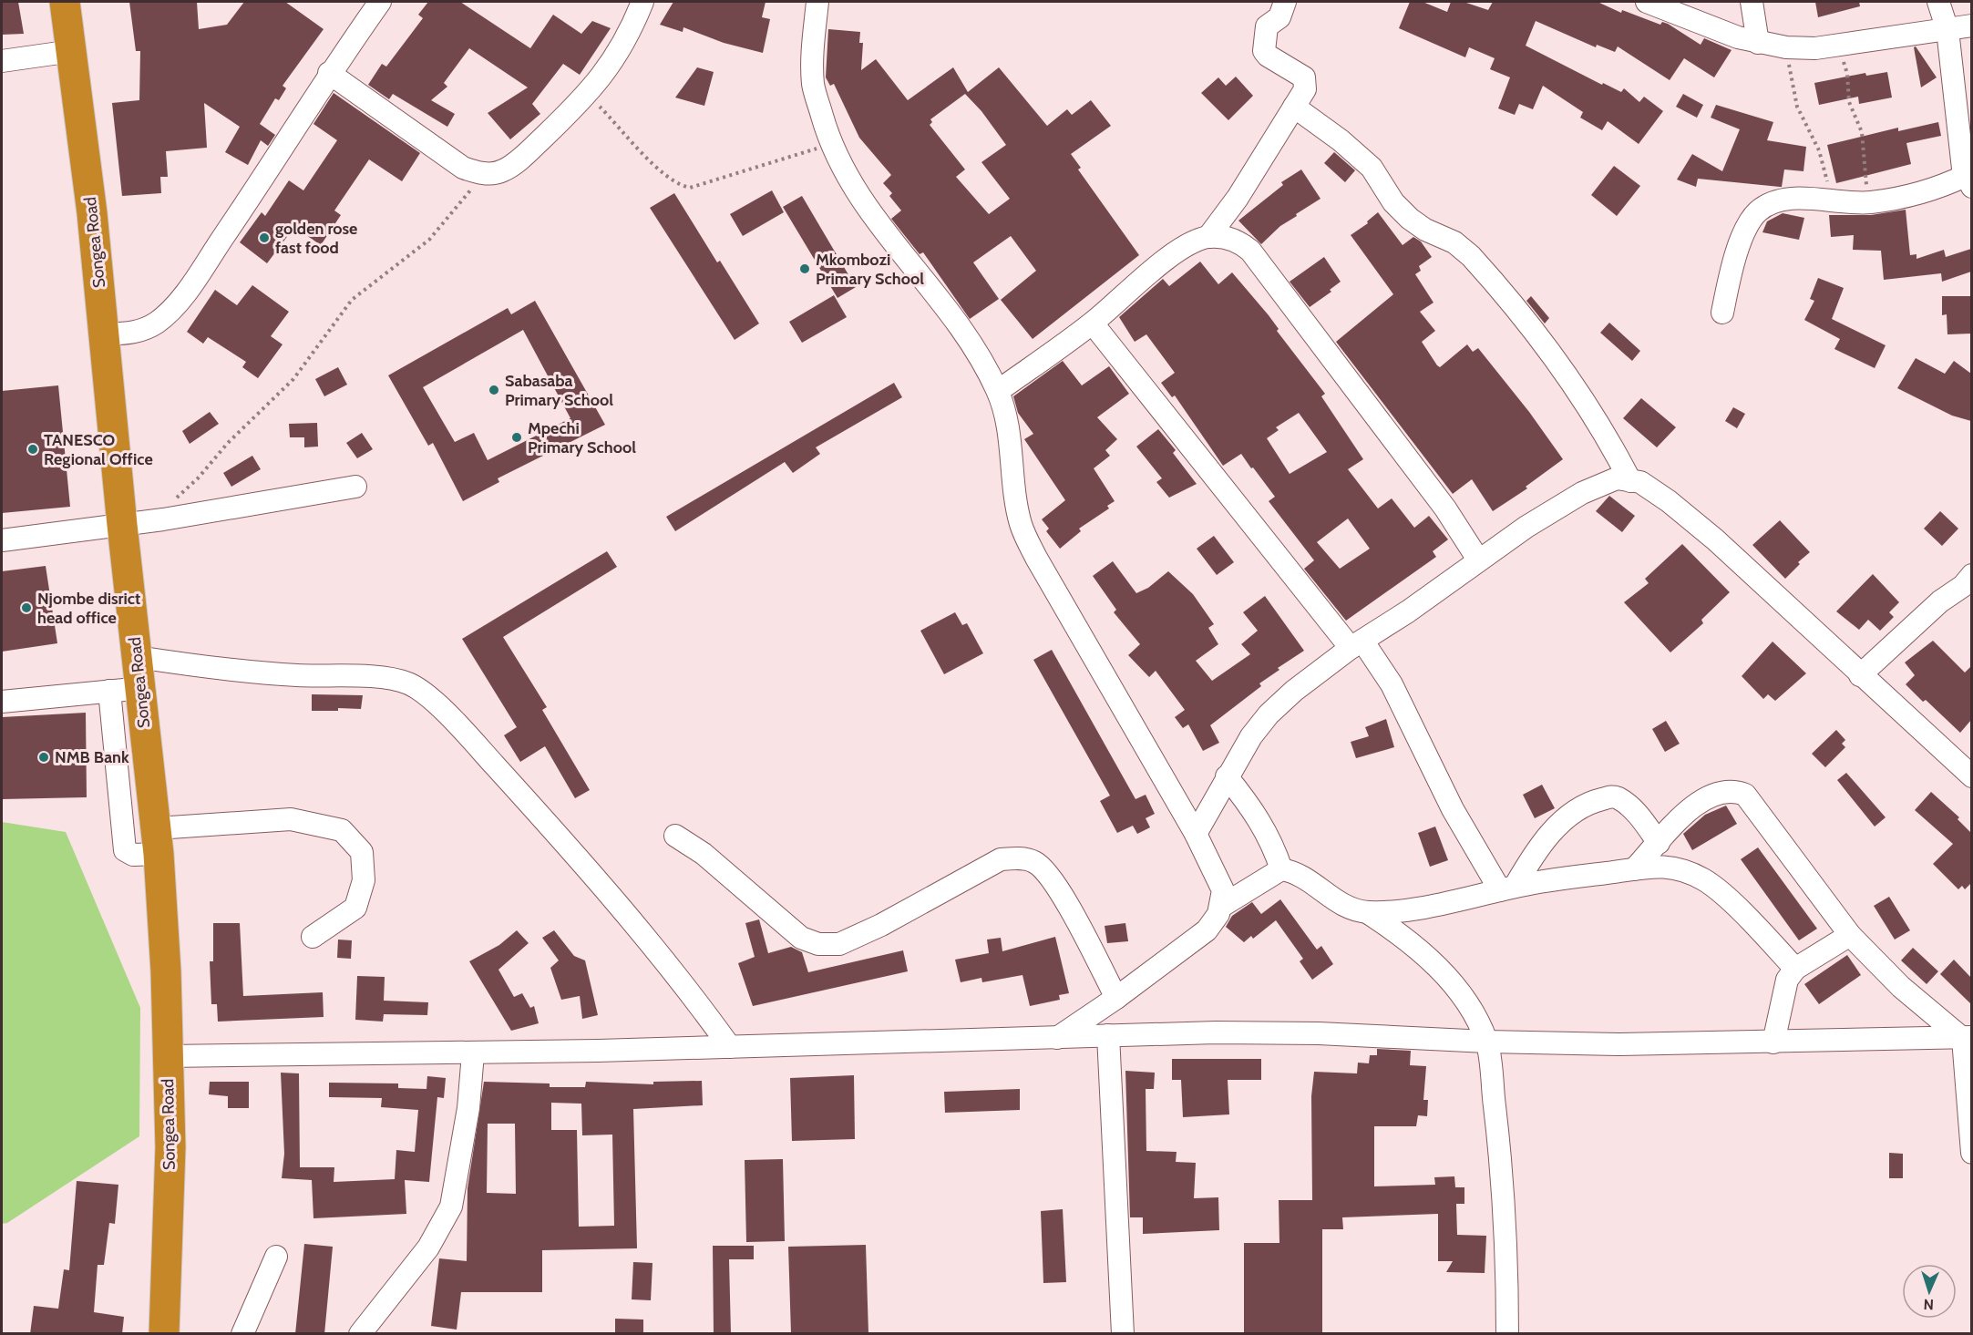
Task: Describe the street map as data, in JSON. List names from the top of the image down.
{
  "streets": {
    "highway": ["Songea Road"]
  },
  "places": [
    "golden rose fast food",
    "Mkombozi Primary School",
    "Sabasaba Primary School",
    "Mpechi Primary School",
    "TANESCO Regional Office",
    "Njombe disrict head office",
    "NMB Bank"
  ],
  "north": "bottom"
}
